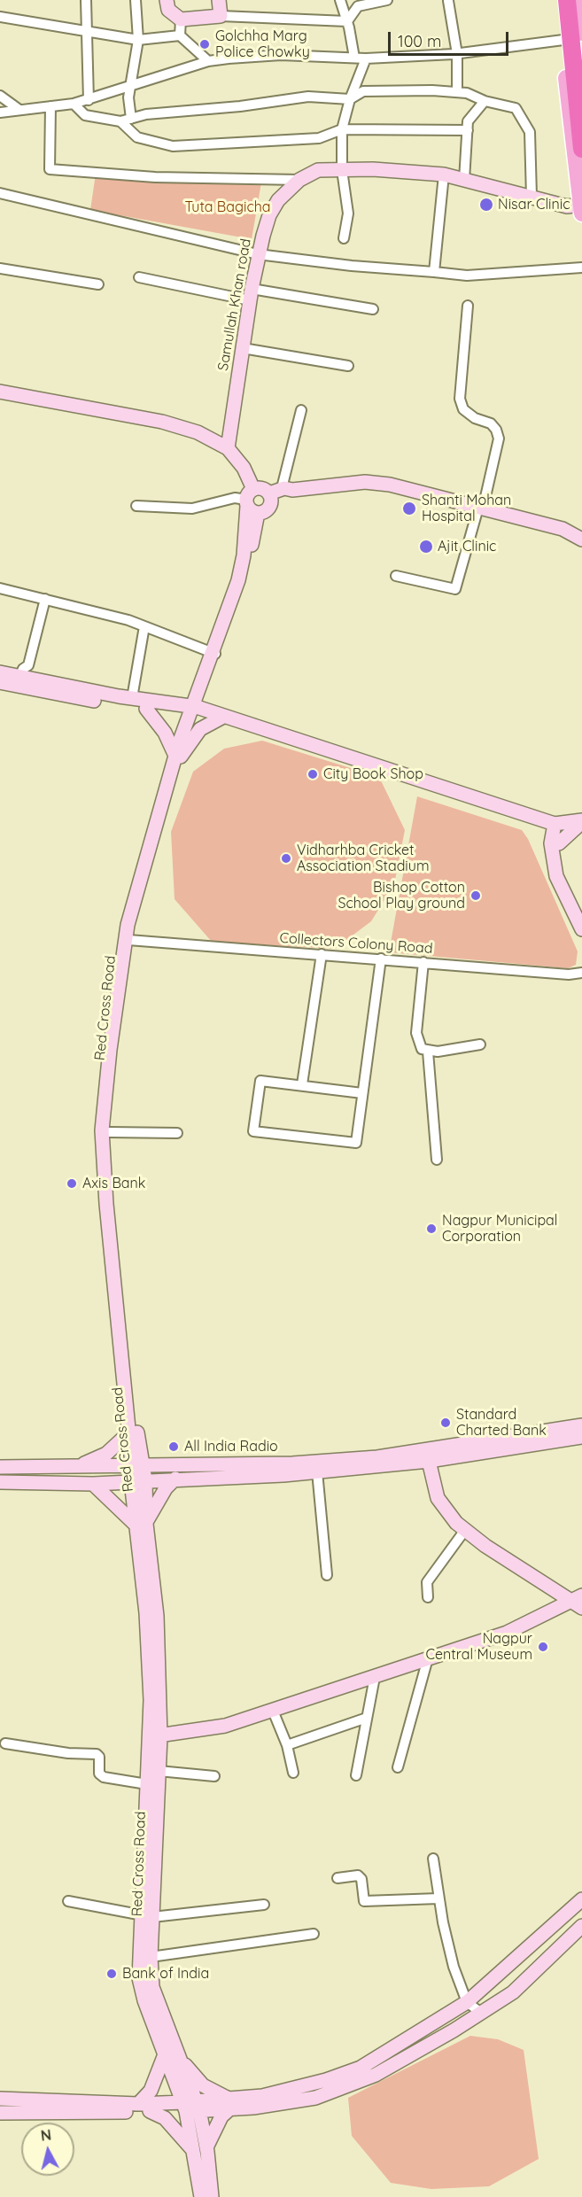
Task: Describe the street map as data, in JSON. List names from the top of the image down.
{
  "streets": {
    "street": ["Samullah Khan road", "Collectors Colony Road", "Red Cross Road"]
  },
  "crossings": [
    ["Collectors Colony Road", "Red Cross Road"]
  ],
  "parks": ["Tuta Bagicha"],
  "places": [
    "Golchha Marg Police Chowky",
    "Nisar Clinic",
    "Shanti Mohan Hospital",
    "Ajit Clinic",
    "City Book Shop",
    "Vidharhba Cricket Association Stadium",
    "Bishop Cotton School Play ground",
    "Axis Bank",
    "Nagpur Municipal Corporation",
    "Standard Charted Bank",
    "All India Radio",
    "Nagpur Central Museum",
    "Bank of India"
  ],
  "scale_bar": "100 m",
  "north": "top"
}
